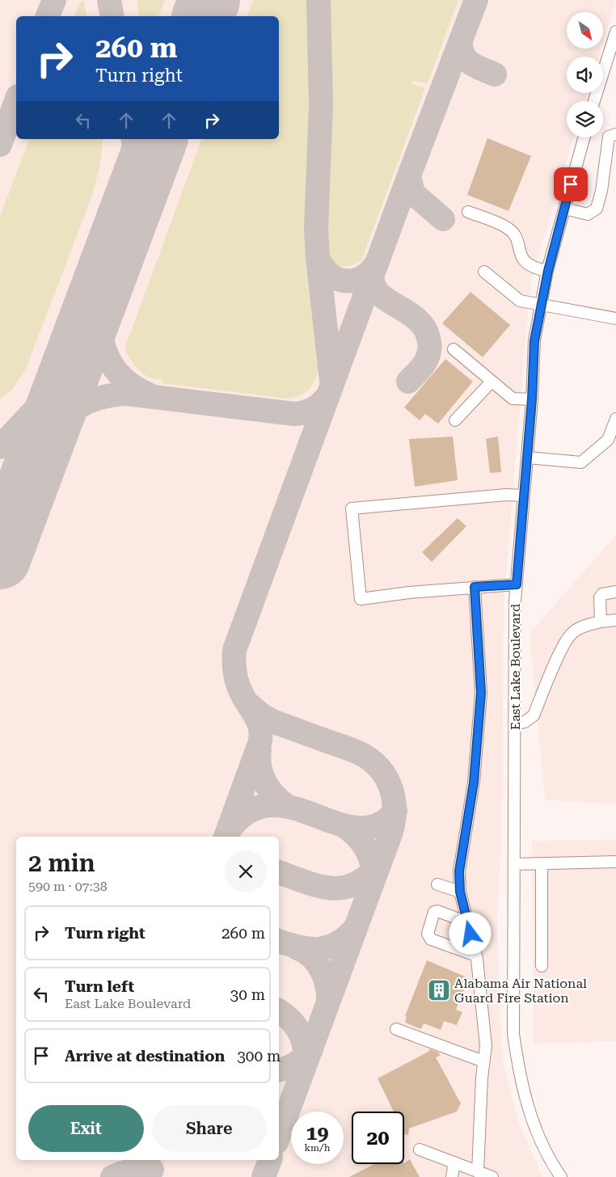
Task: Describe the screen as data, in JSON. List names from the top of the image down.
{
  "streets": {
    "street": ["East Lake Boulevard"]
  },
  "places": {
    "building": ["Alabama Air National Guard Fire Station"]
  },
  "north": "bottom right",
  "page": {
    "turn": ["260 m", "Turn right"],
    "heading": ["2 min", "590 m · 07:38"],
    "list": [
      {
        "name": "Turn right",
        "value": "260 m"
      },
      {
        "name": "Turn left",
        "note": "East Lake Boulevard",
        "value": "30 m"
      },
      {
        "name": "Arrive at destination",
        "value": "300 m"
      }
    ],
    "buttons": ["Exit", "Share"],
    "speed": "19 km/h",
    "limit": "20"
  }
}
